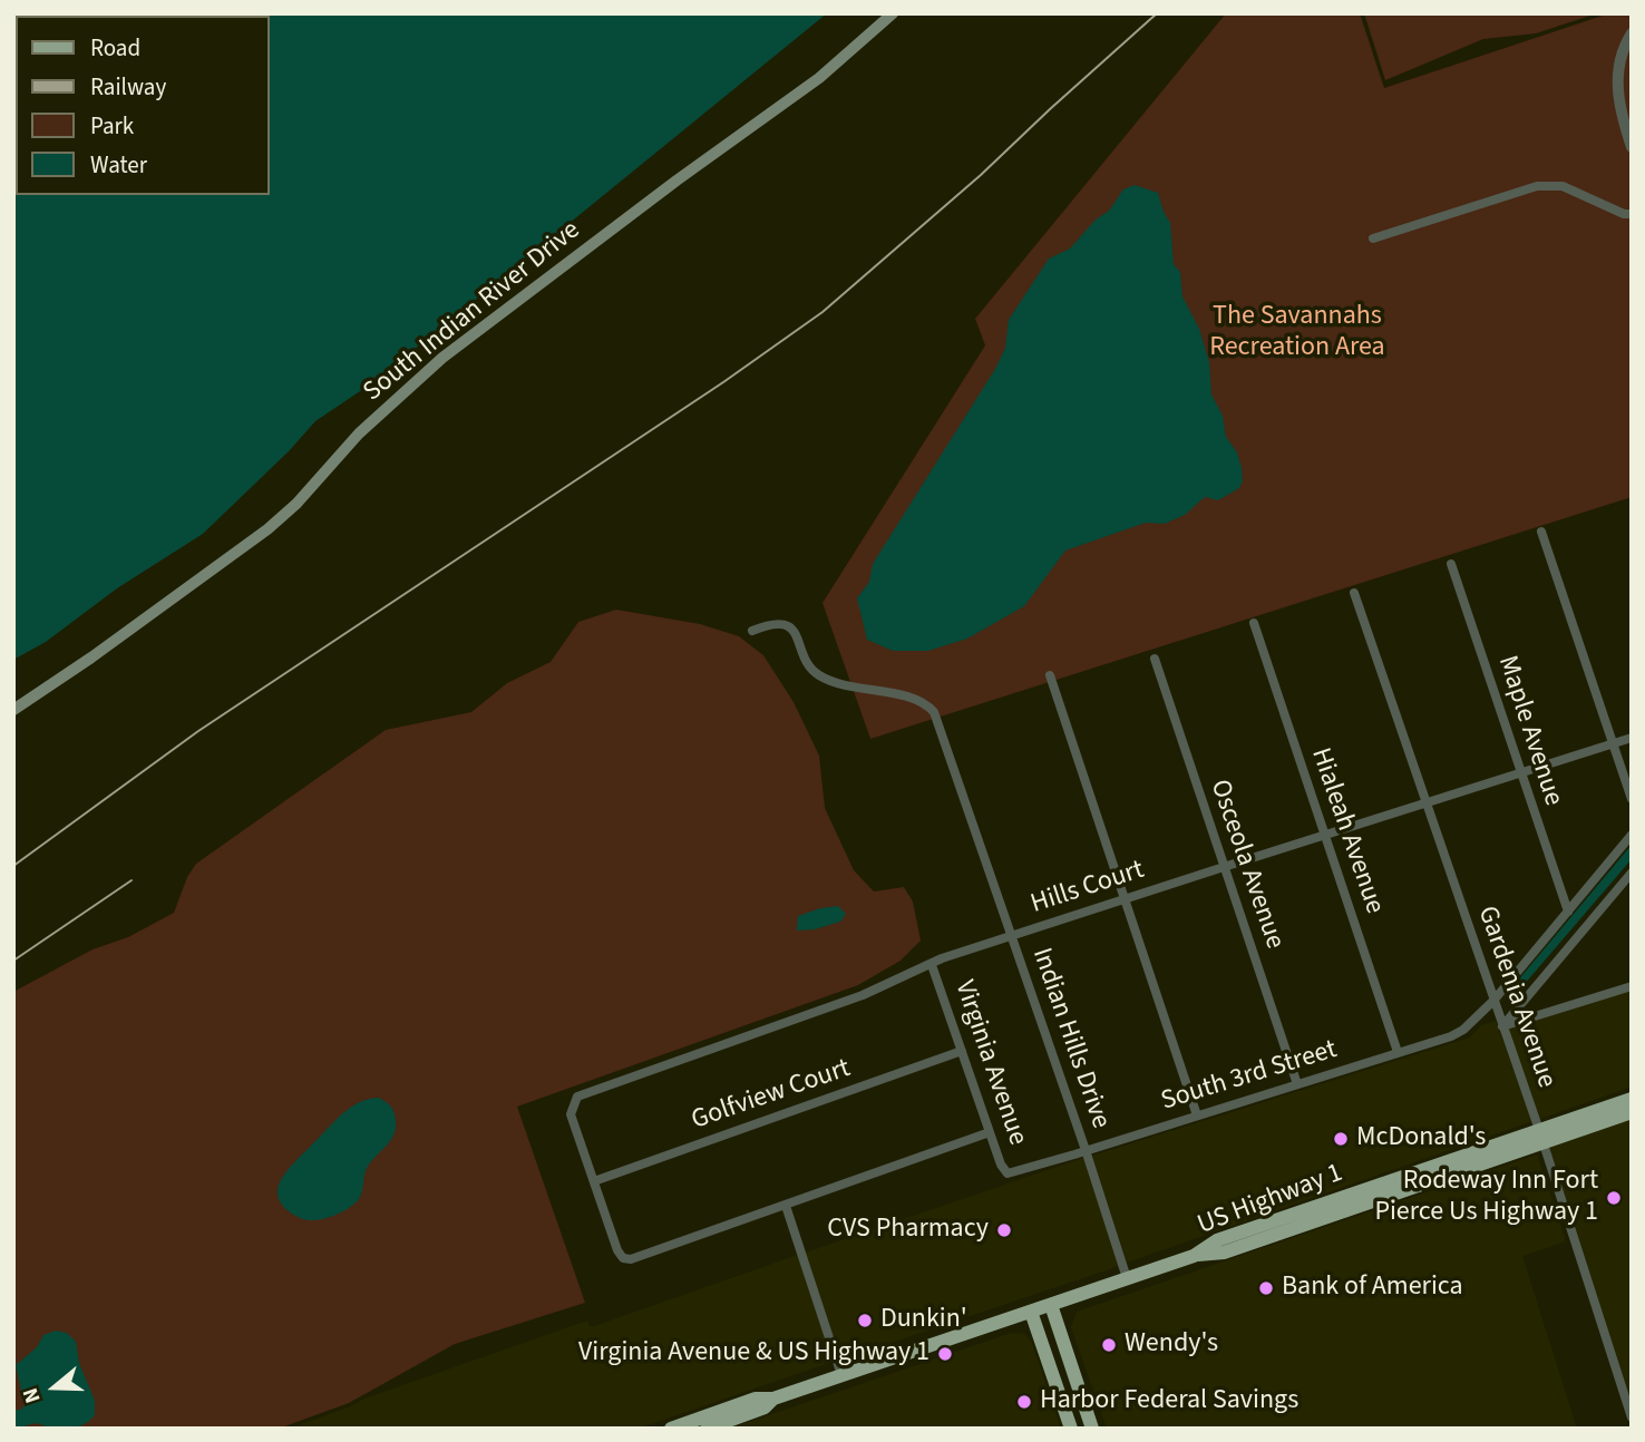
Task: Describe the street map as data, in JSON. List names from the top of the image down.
{
  "streets": {
    "main road": ["South Indian River Drive", "US Highway 1"],
    "street": [
      "Maple Avenue",
      "Hialeah Avenue",
      "Osceola Avenue",
      "Hills Court",
      "Gardenia Avenue",
      "Indian Hills Drive",
      "Virginia Avenue",
      "South 3rd Street",
      "Golfview Court"
    ]
  },
  "crossings": [
    ["Maple Avenue", "Hills Court"],
    ["Maple Avenue", "South 3rd Street"],
    ["Hialeah Avenue", "Hills Court"],
    ["Hialeah Avenue", "South 3rd Street"],
    ["Osceola Avenue", "Hills Court"],
    ["Osceola Avenue", "South 3rd Street"],
    ["Hills Court", "Gardenia Avenue"],
    ["Hills Court", "Indian Hills Drive"],
    ["Hills Court", "Virginia Avenue"],
    ["Hills Court", "Golfview Court"],
    ["Gardenia Avenue", "South 3rd Street"],
    ["Gardenia Avenue", "US Highway 1"],
    ["Indian Hills Drive", "South 3rd Street"],
    ["Indian Hills Drive", "US Highway 1"],
    ["Virginia Avenue", "South 3rd Street"],
    ["Virginia Avenue", "Golfview Court"]
  ],
  "parks": ["The Savannahs Recreation Area"],
  "places": [
    "McDonald's",
    "Rodeway Inn Fort Pierce Us Highway 1",
    "CVS Pharmacy",
    "Bank of America",
    "Dunkin'",
    "Wendy's",
    "Virginia Avenue & US Highway 1",
    "Harbor Federal Savings"
  ],
  "legend": [
    "Road",
    "Railway",
    "Park",
    "Water"
  ],
  "north": "left"
}
